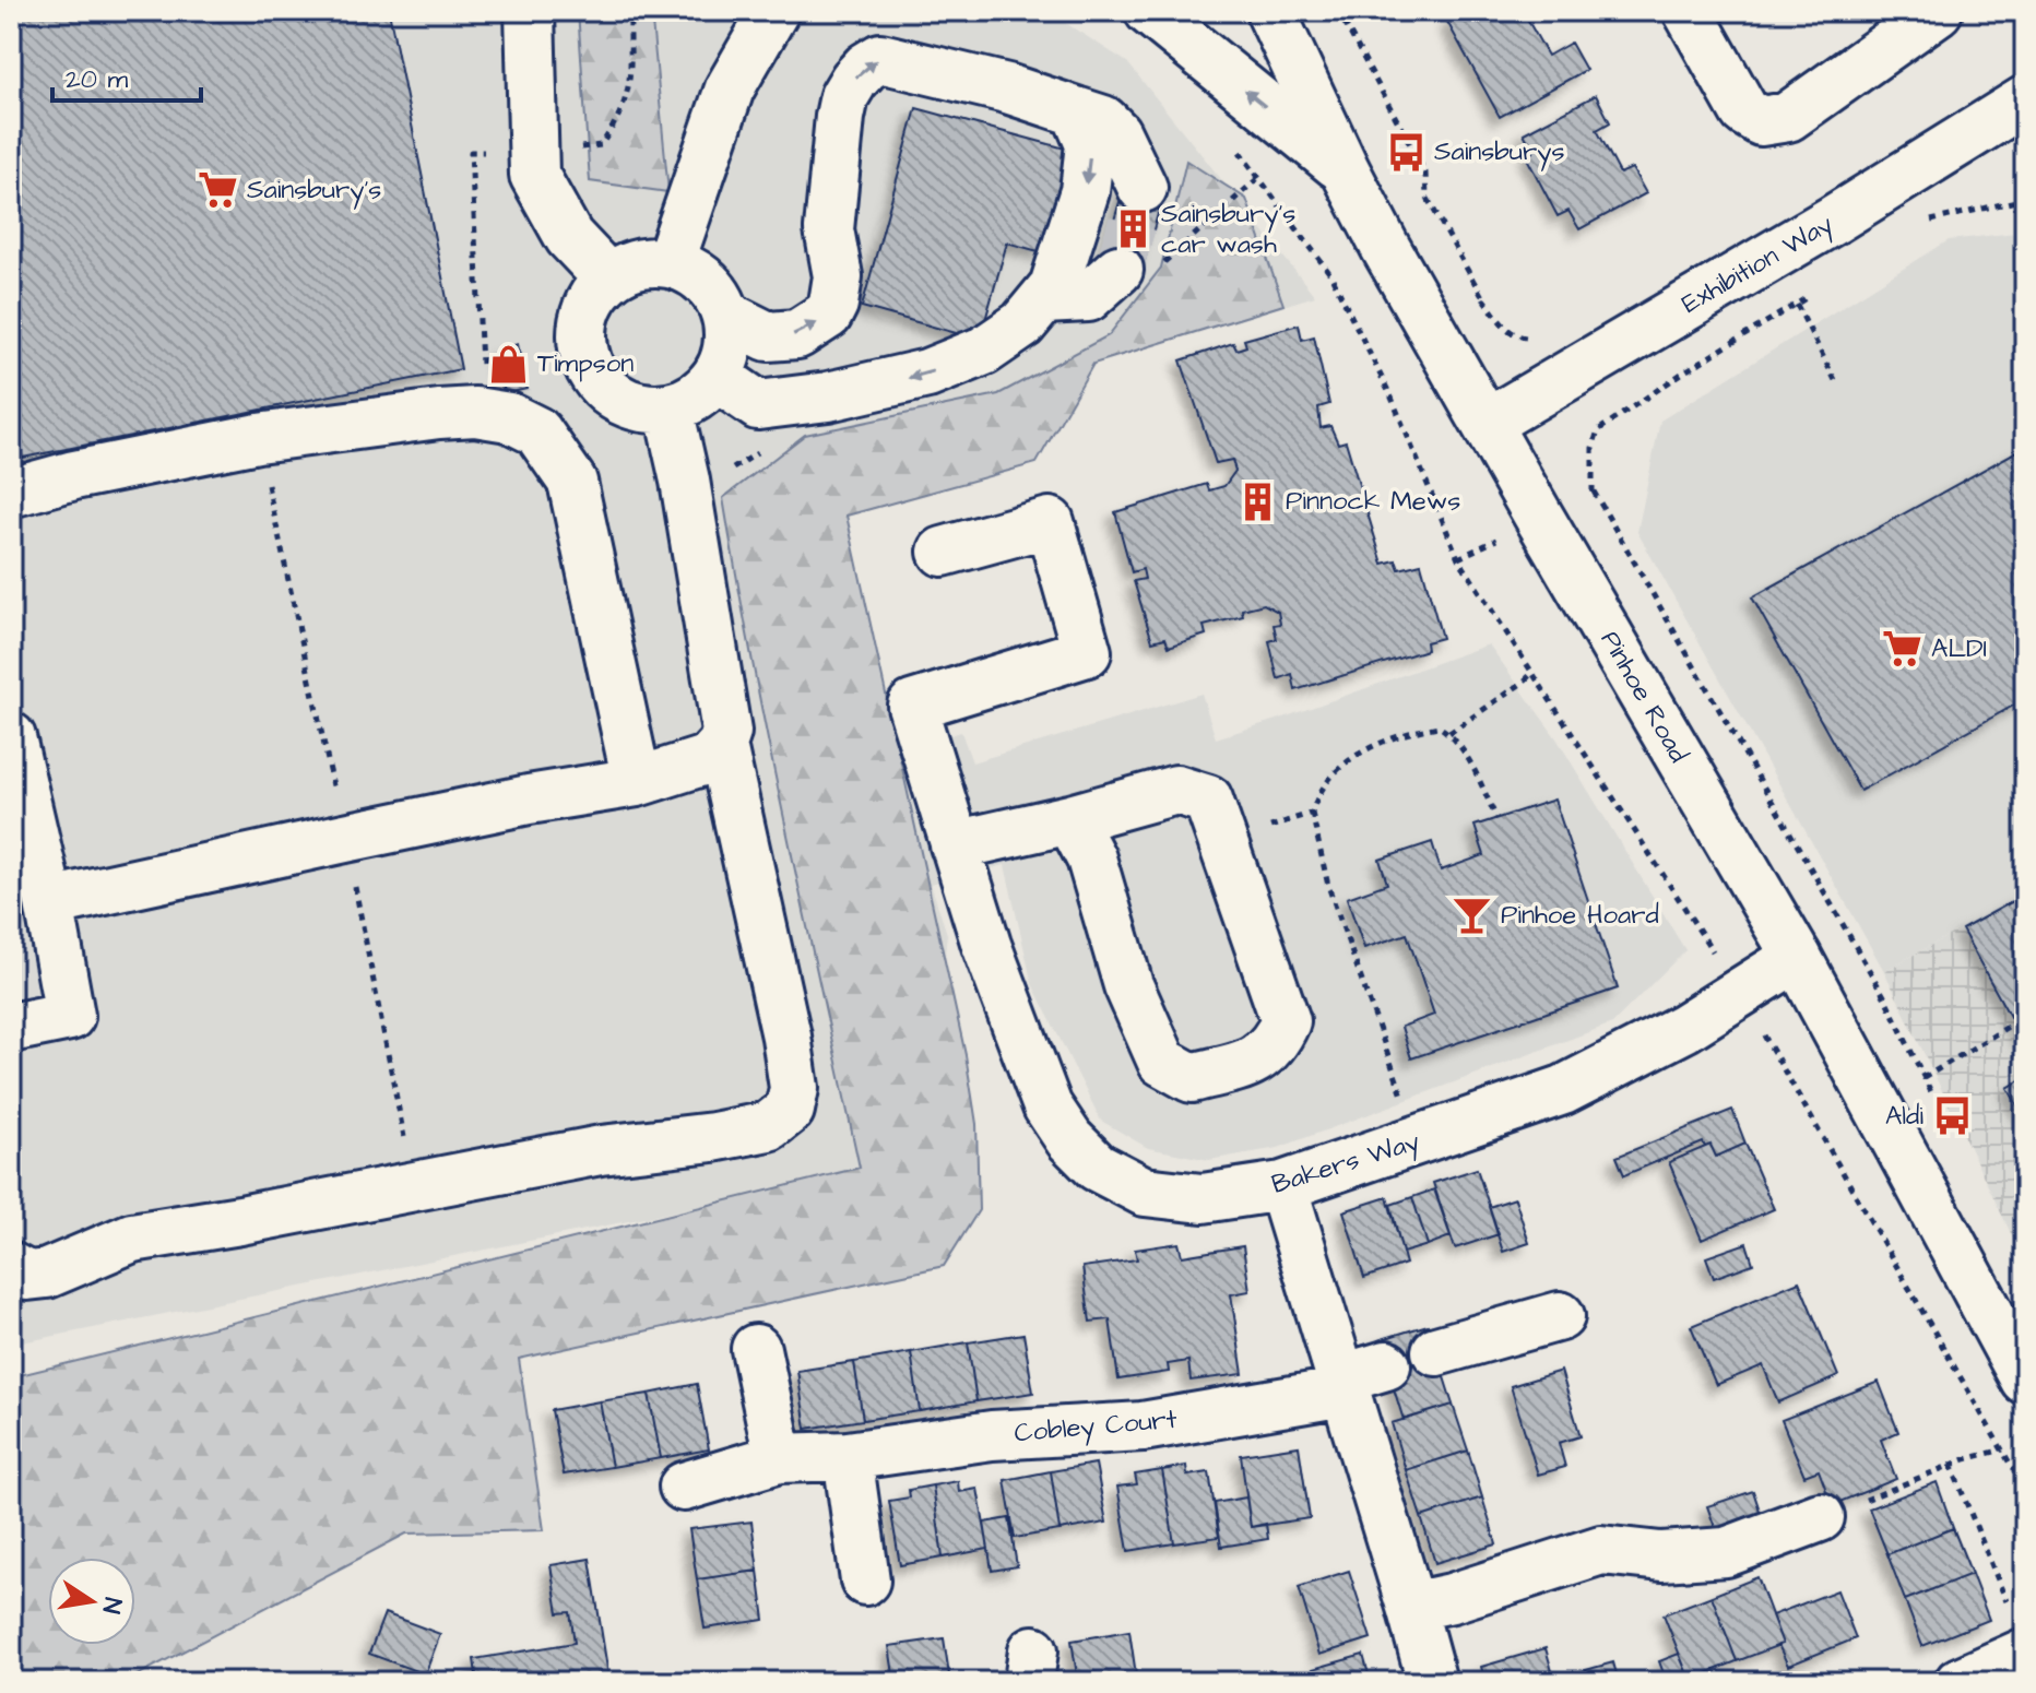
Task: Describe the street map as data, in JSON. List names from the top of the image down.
{
  "streets": {
    "street": [
      "Exhibition Way",
      "Pinhoe Road",
      "Bakers Way",
      "Cobley Court"
    ]
  },
  "crossings": [
    ["Exhibition Way", "Pinhoe Road"],
    ["Pinhoe Road", "Bakers Way"]
  ],
  "places": {
    "bus stop": ["Sainsburys", "Aldi"],
    "supermarket": ["Sainsbury's", "ALDI"],
    "building": ["Sainsbury's car wash", "Pinnock Mews"],
    "shop": ["Timpson"],
    "bar": ["Pinhoe Hoard"]
  },
  "scale_bar": "20 m",
  "north": "right"
}
